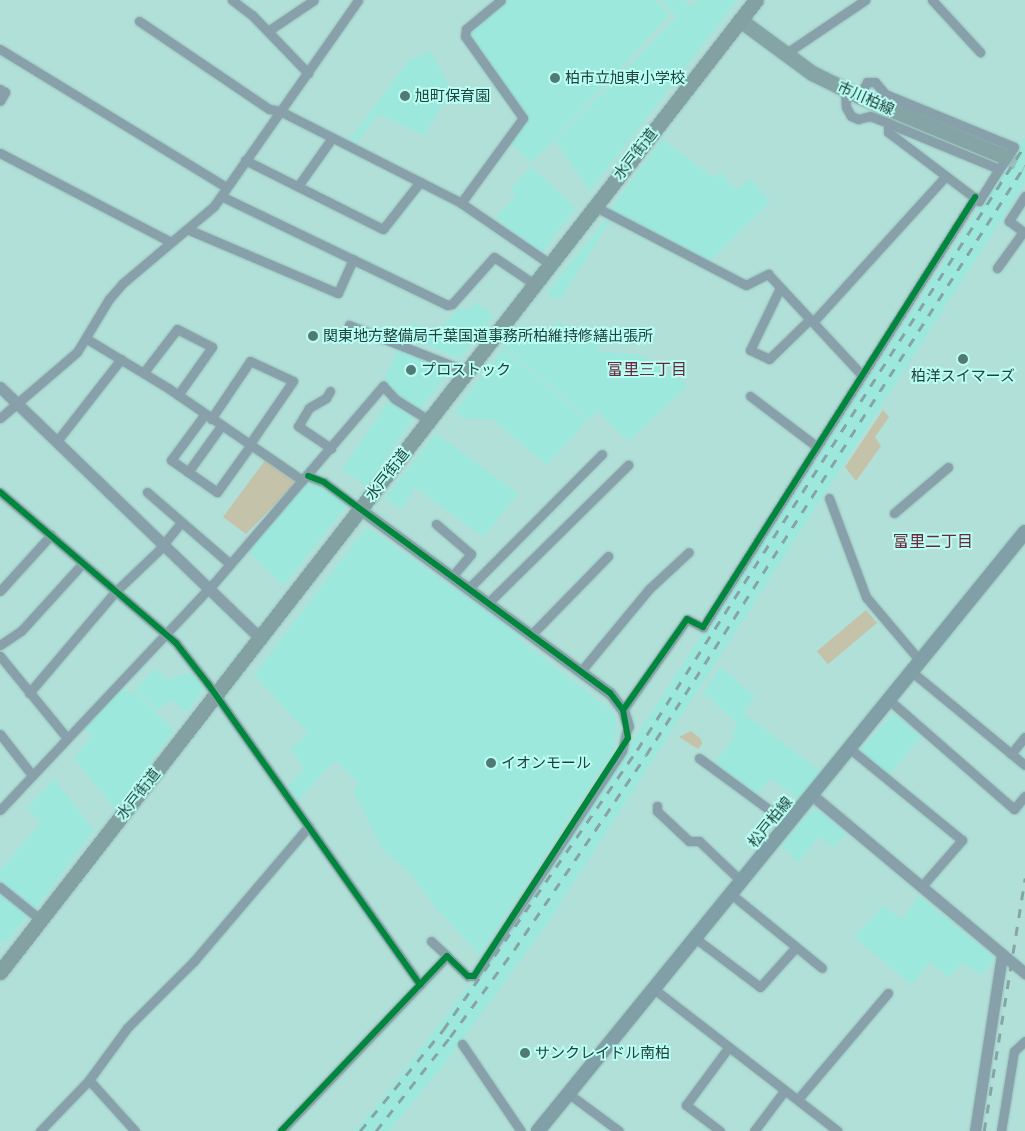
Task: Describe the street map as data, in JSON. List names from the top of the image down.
{
  "streets": {
    "highway": ["水戸街道"],
    "main road": ["市川柏線", "松戸柏線"]
  },
  "crossings": [
    ["市川柏線", "水戸街道"]
  ],
  "districts": ["富里三丁目", "富里二丁目"],
  "places": [
    "柏市立旭東小学校",
    "旭町保育園",
    "関東地方整備局千葉国道事務所柏維持修繕出張所",
    "柏洋スイマーズ",
    "プロストック",
    "イオンモール",
    "サンクレイドル南柏"
  ]
}
